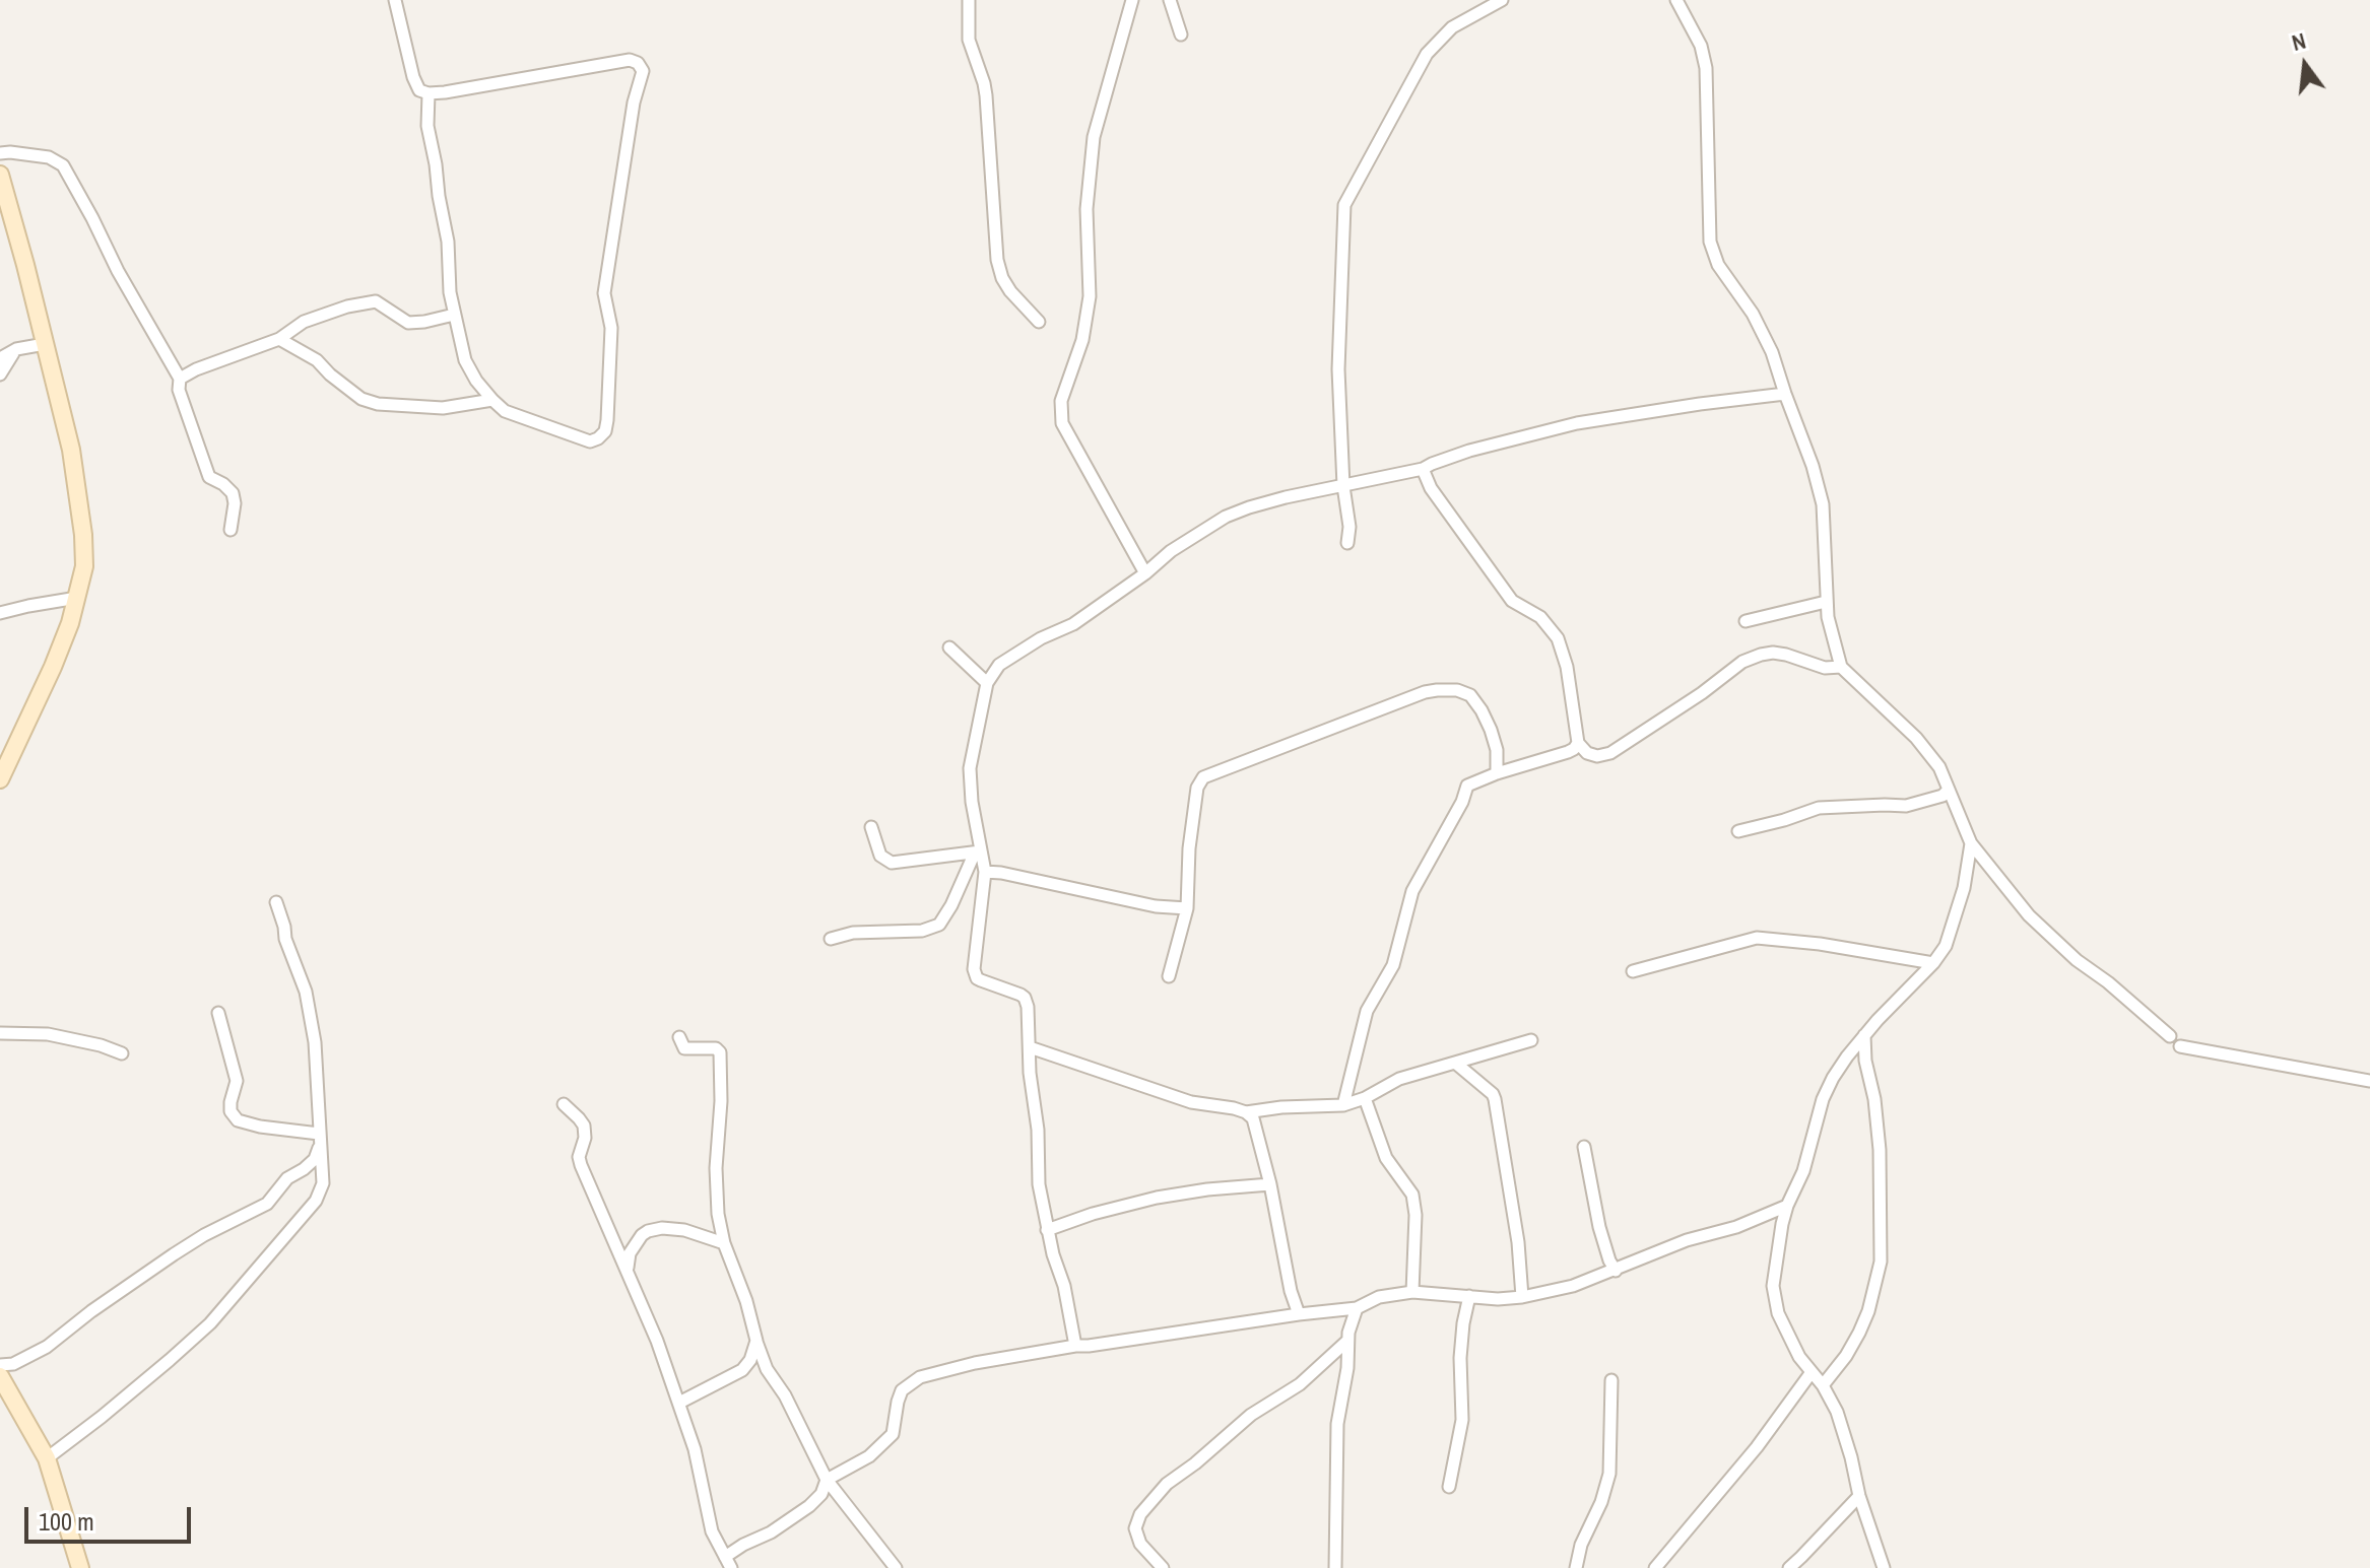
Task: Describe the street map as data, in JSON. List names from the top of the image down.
{
  "scale_bar": "100 m",
  "north": "top"
}
